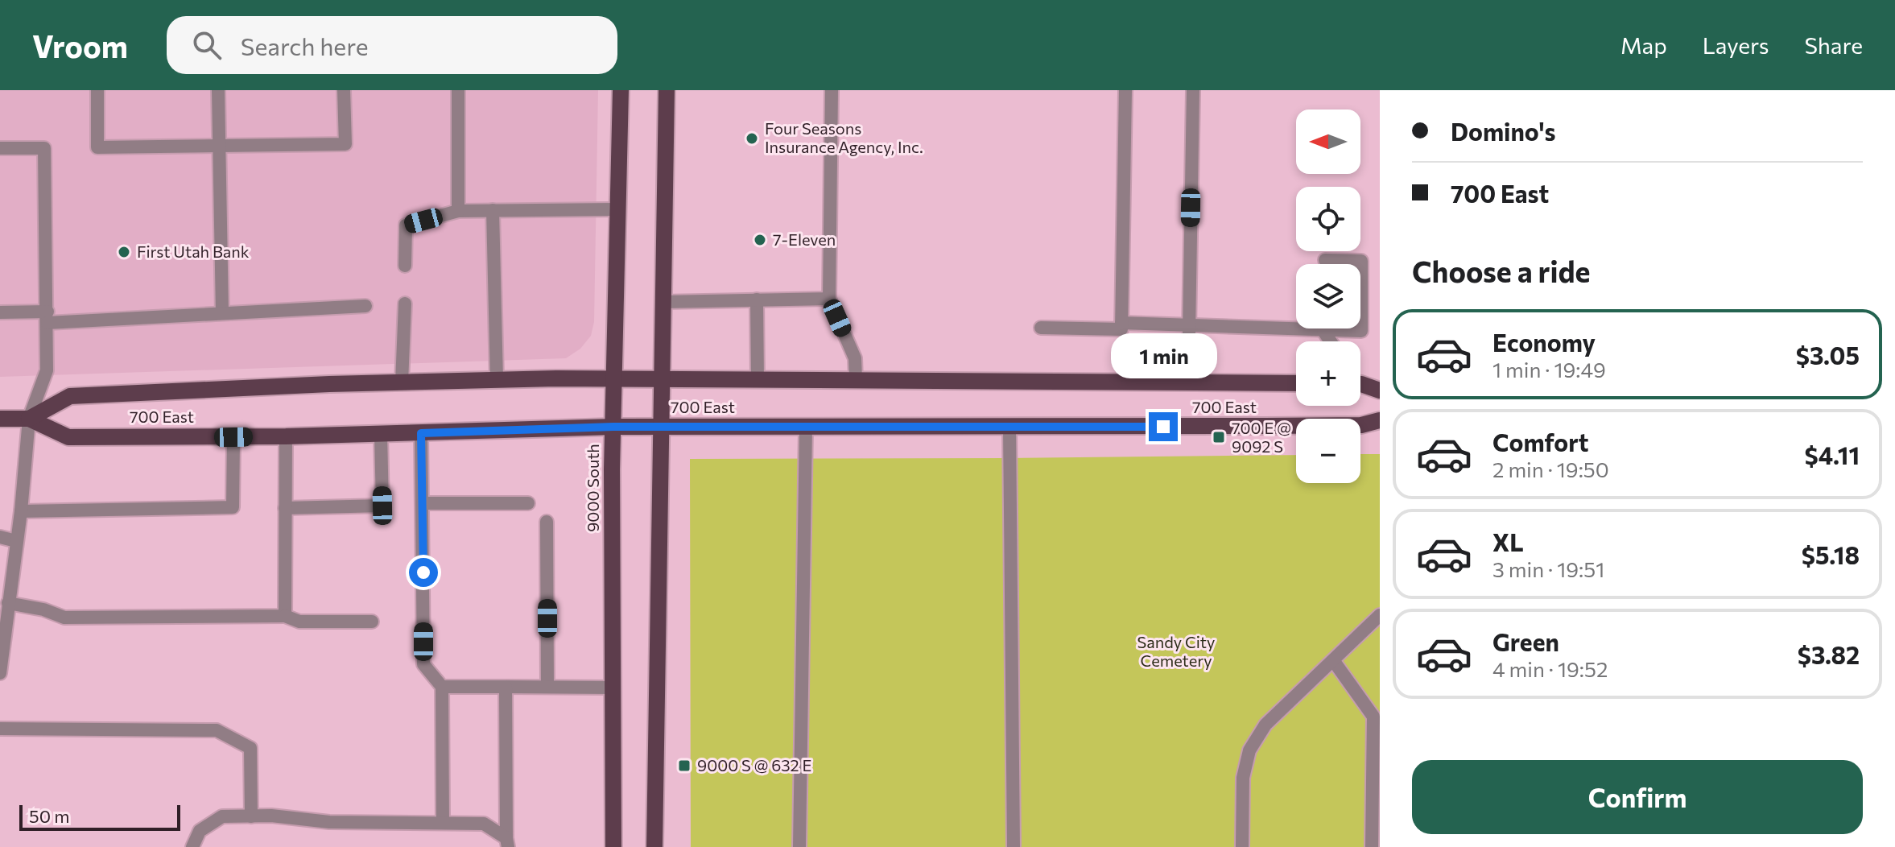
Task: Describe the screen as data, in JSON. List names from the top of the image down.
{
  "streets": {
    "main road": ["700 East", "9000 South"]
  },
  "crossings": [
    ["700 East", "9000 South"]
  ],
  "parks": ["Sandy City Cemetery"],
  "places": {
    "other": ["Four Seasons Insurance Agency, Inc.", "7-Eleven", "First Utah Bank"],
    "transit": ["700 E @ 9092 S", "9000 S @ 632 E"]
  },
  "scale_bar": "50 m",
  "north": "left",
  "page": {
    "header": "Vroom",
    "search": "Search here",
    "nav": ["Map", "Layers", "Share"],
    "banner": ["Domino's", "700 East"],
    "map_buttons": ["+", "−"],
    "heading": "Choose a ride",
    "list": [
      {
        "name": "Economy",
        "note": "1 min · 19:49",
        "value": "$3.05"
      },
      {
        "name": "Comfort",
        "note": "2 min · 19:50",
        "value": "$4.11"
      },
      {
        "name": "XL",
        "note": "3 min · 19:51",
        "value": "$5.18"
      },
      {
        "name": "Green",
        "note": "4 min · 19:52",
        "value": "$3.82"
      }
    ],
    "bubble": "1 min",
    "buttons": "Confirm",
    "scale": "50 m"
  }
}
